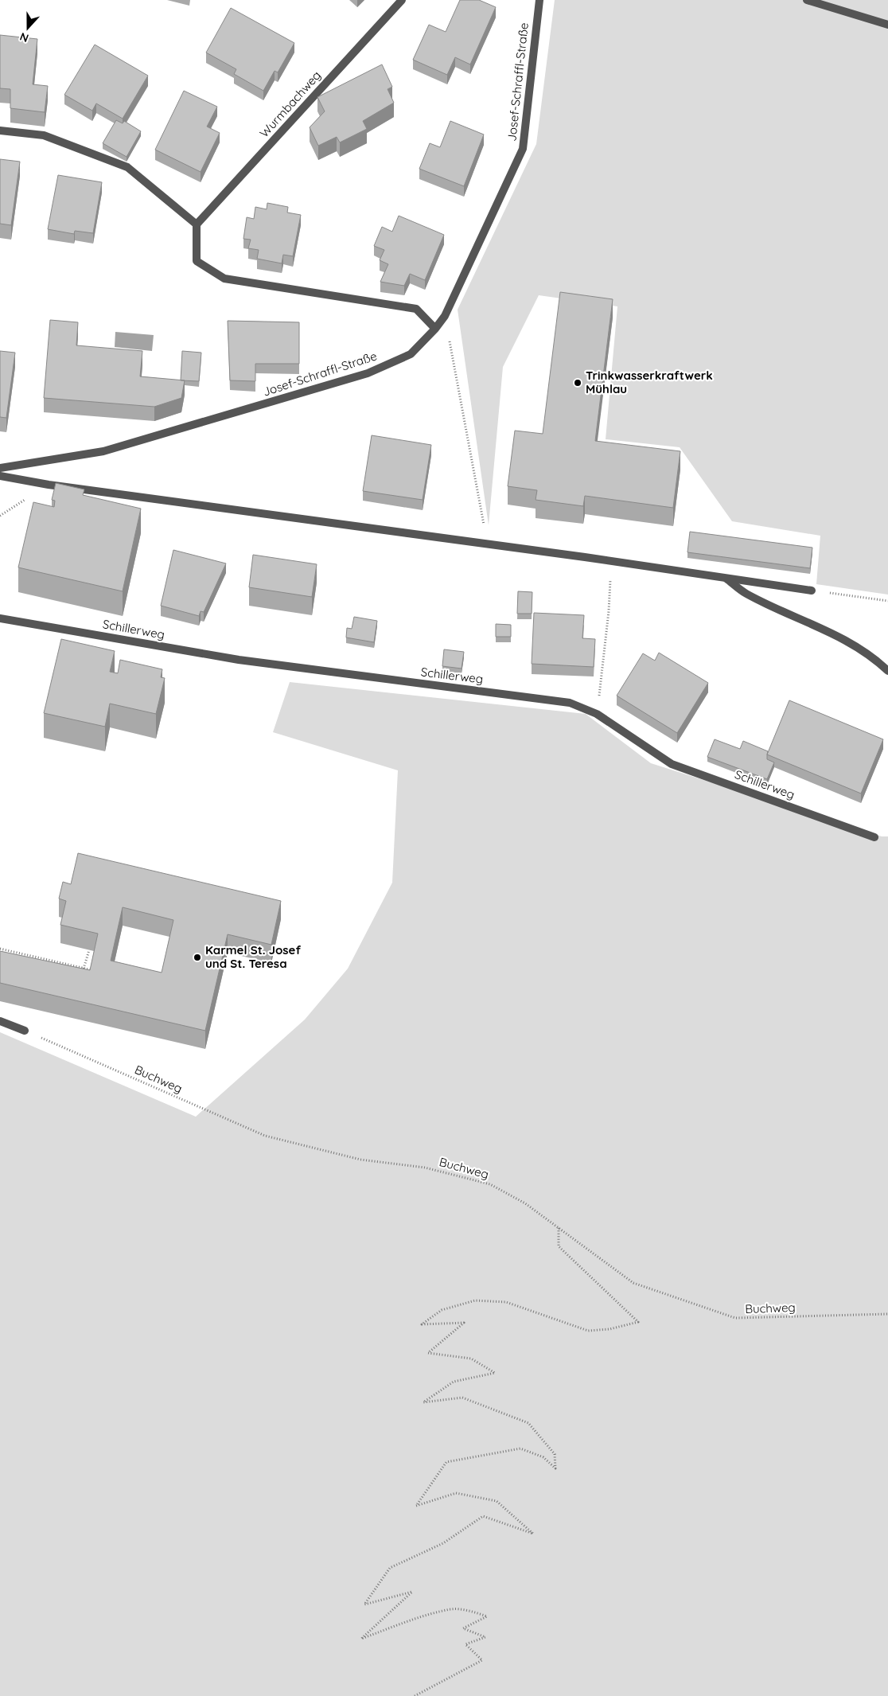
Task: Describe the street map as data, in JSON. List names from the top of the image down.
{
  "streets": {
    "street": ["Josef-Schraffl-Straße", "Wurmbachweg", "Schillerweg"],
    "path": ["Buchweg"]
  },
  "places": ["Trinkwasserkraftwerk Mühlau", "Karmel St. Josef und St. Teresa"],
  "north": "bottom"
}
